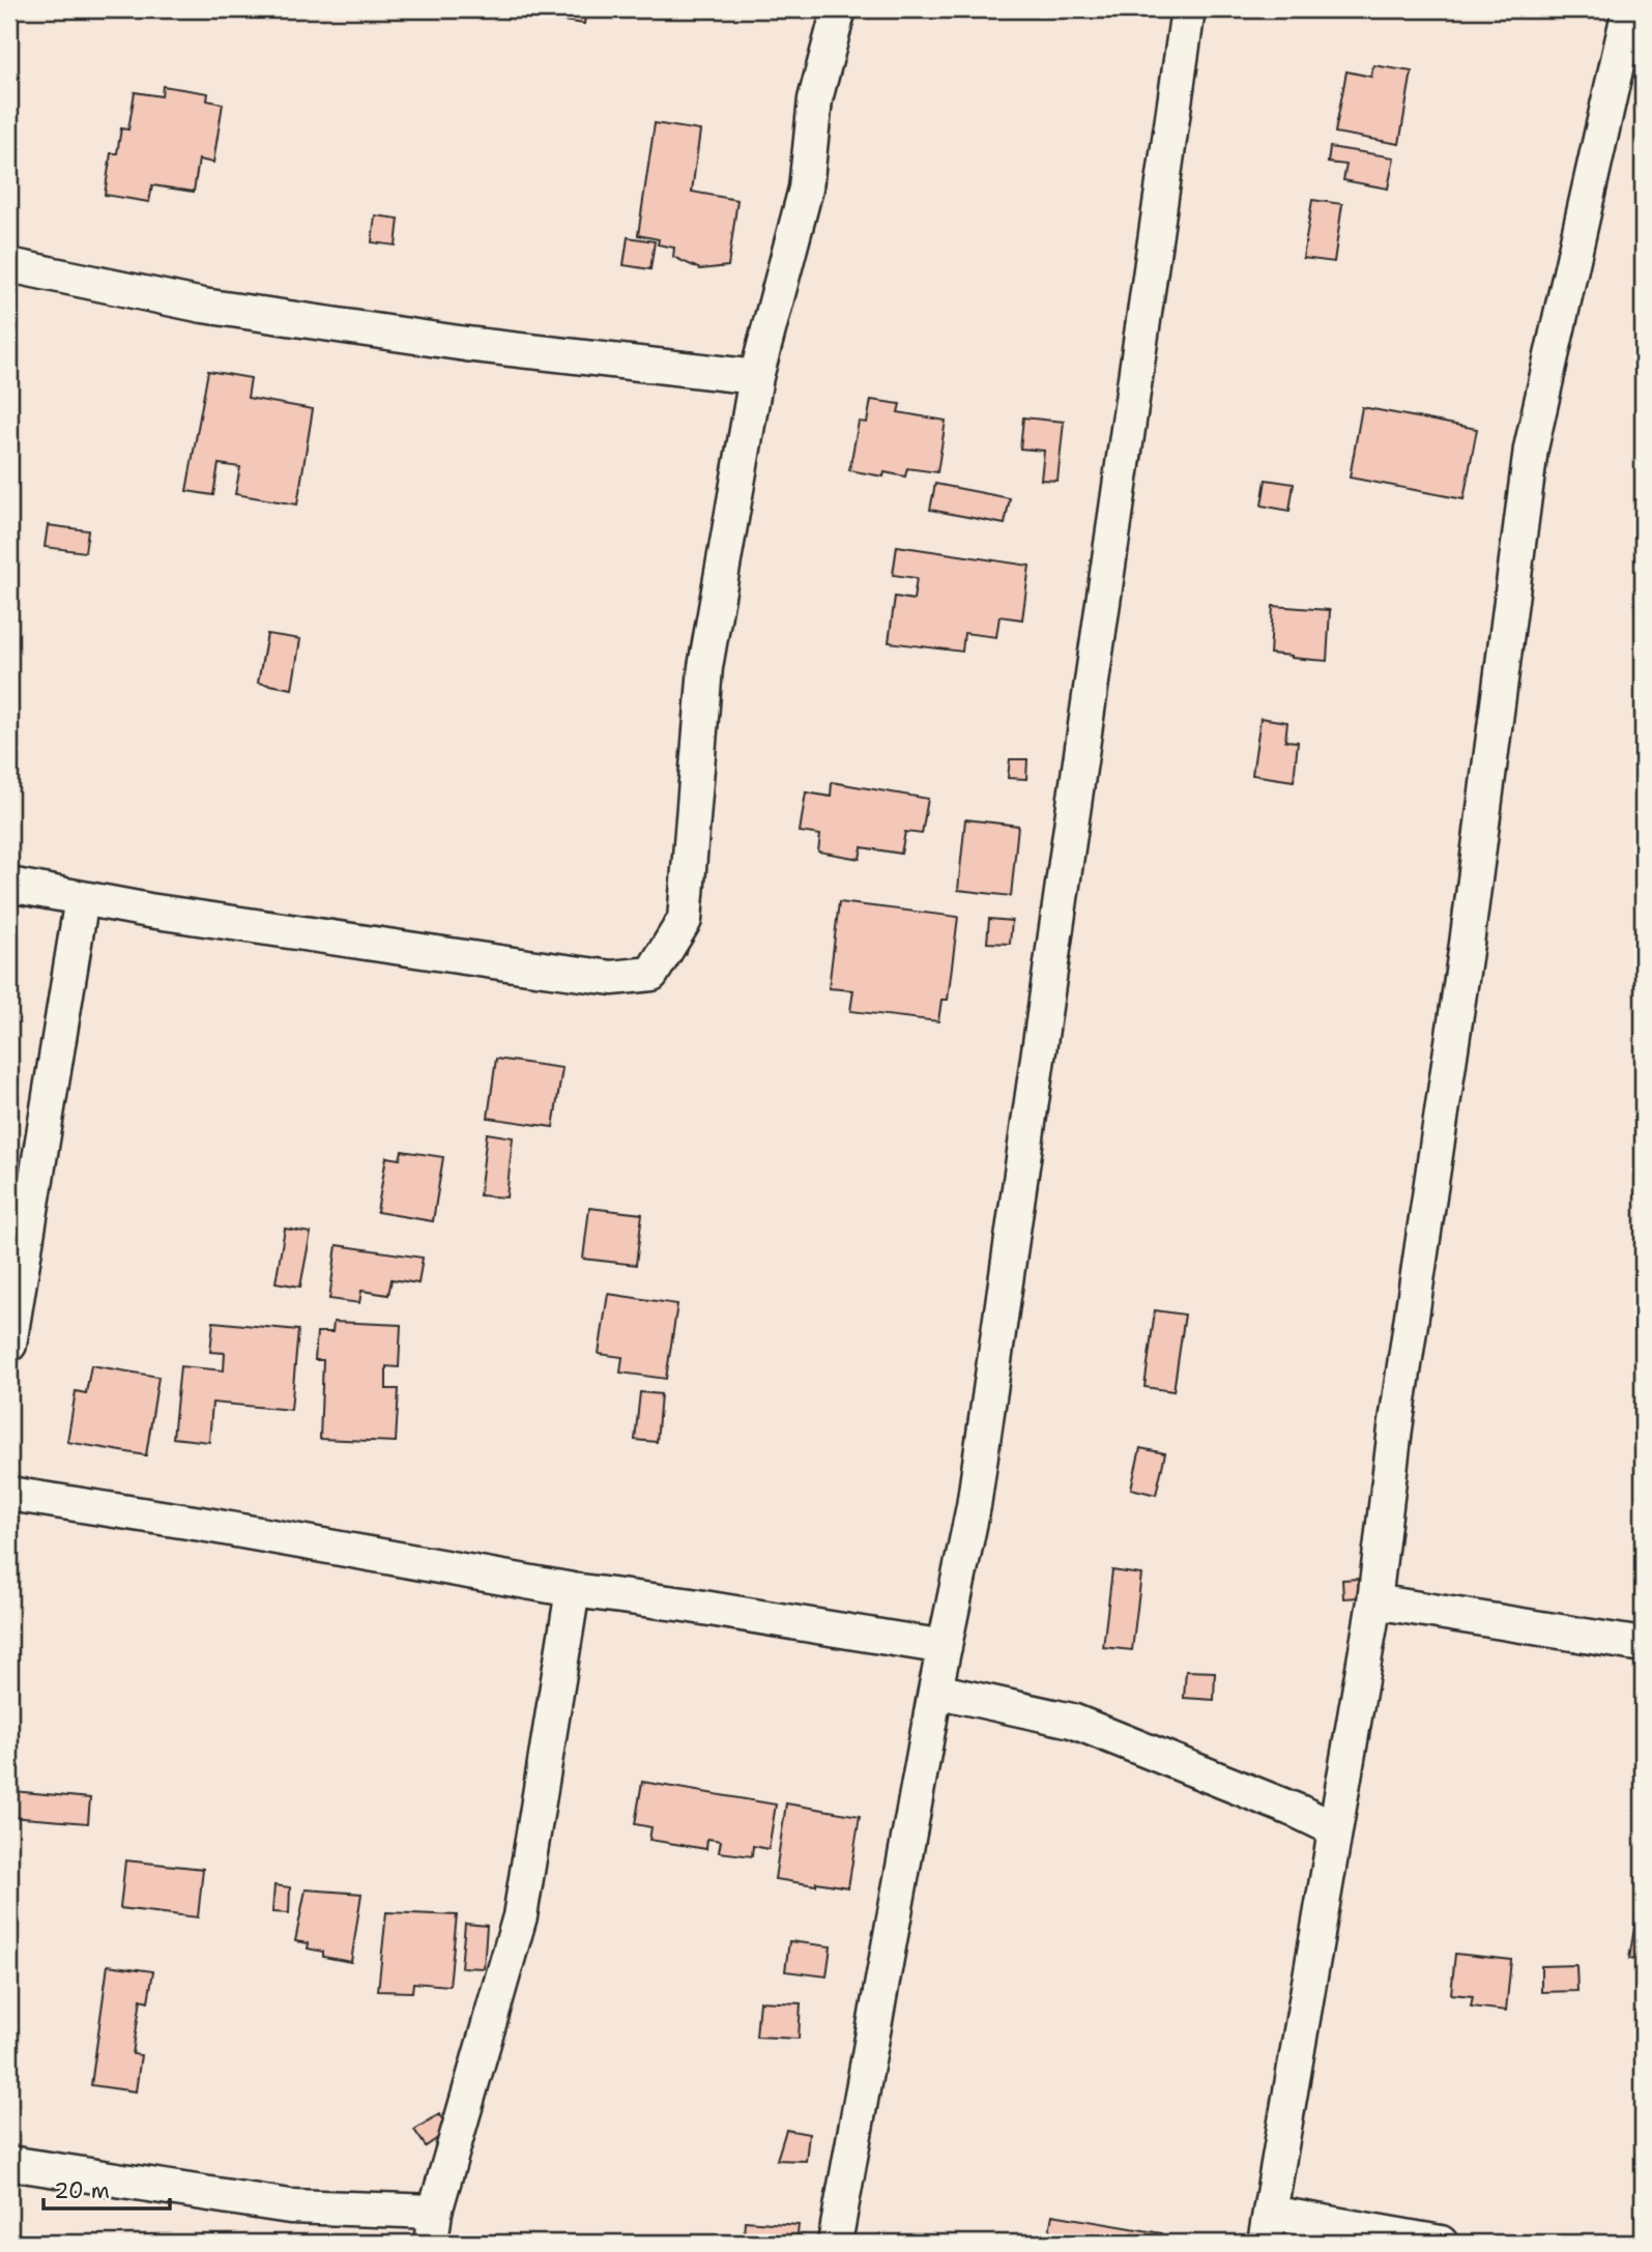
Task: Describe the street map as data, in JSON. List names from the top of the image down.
{
  "scale_bar": "20 m"
}
